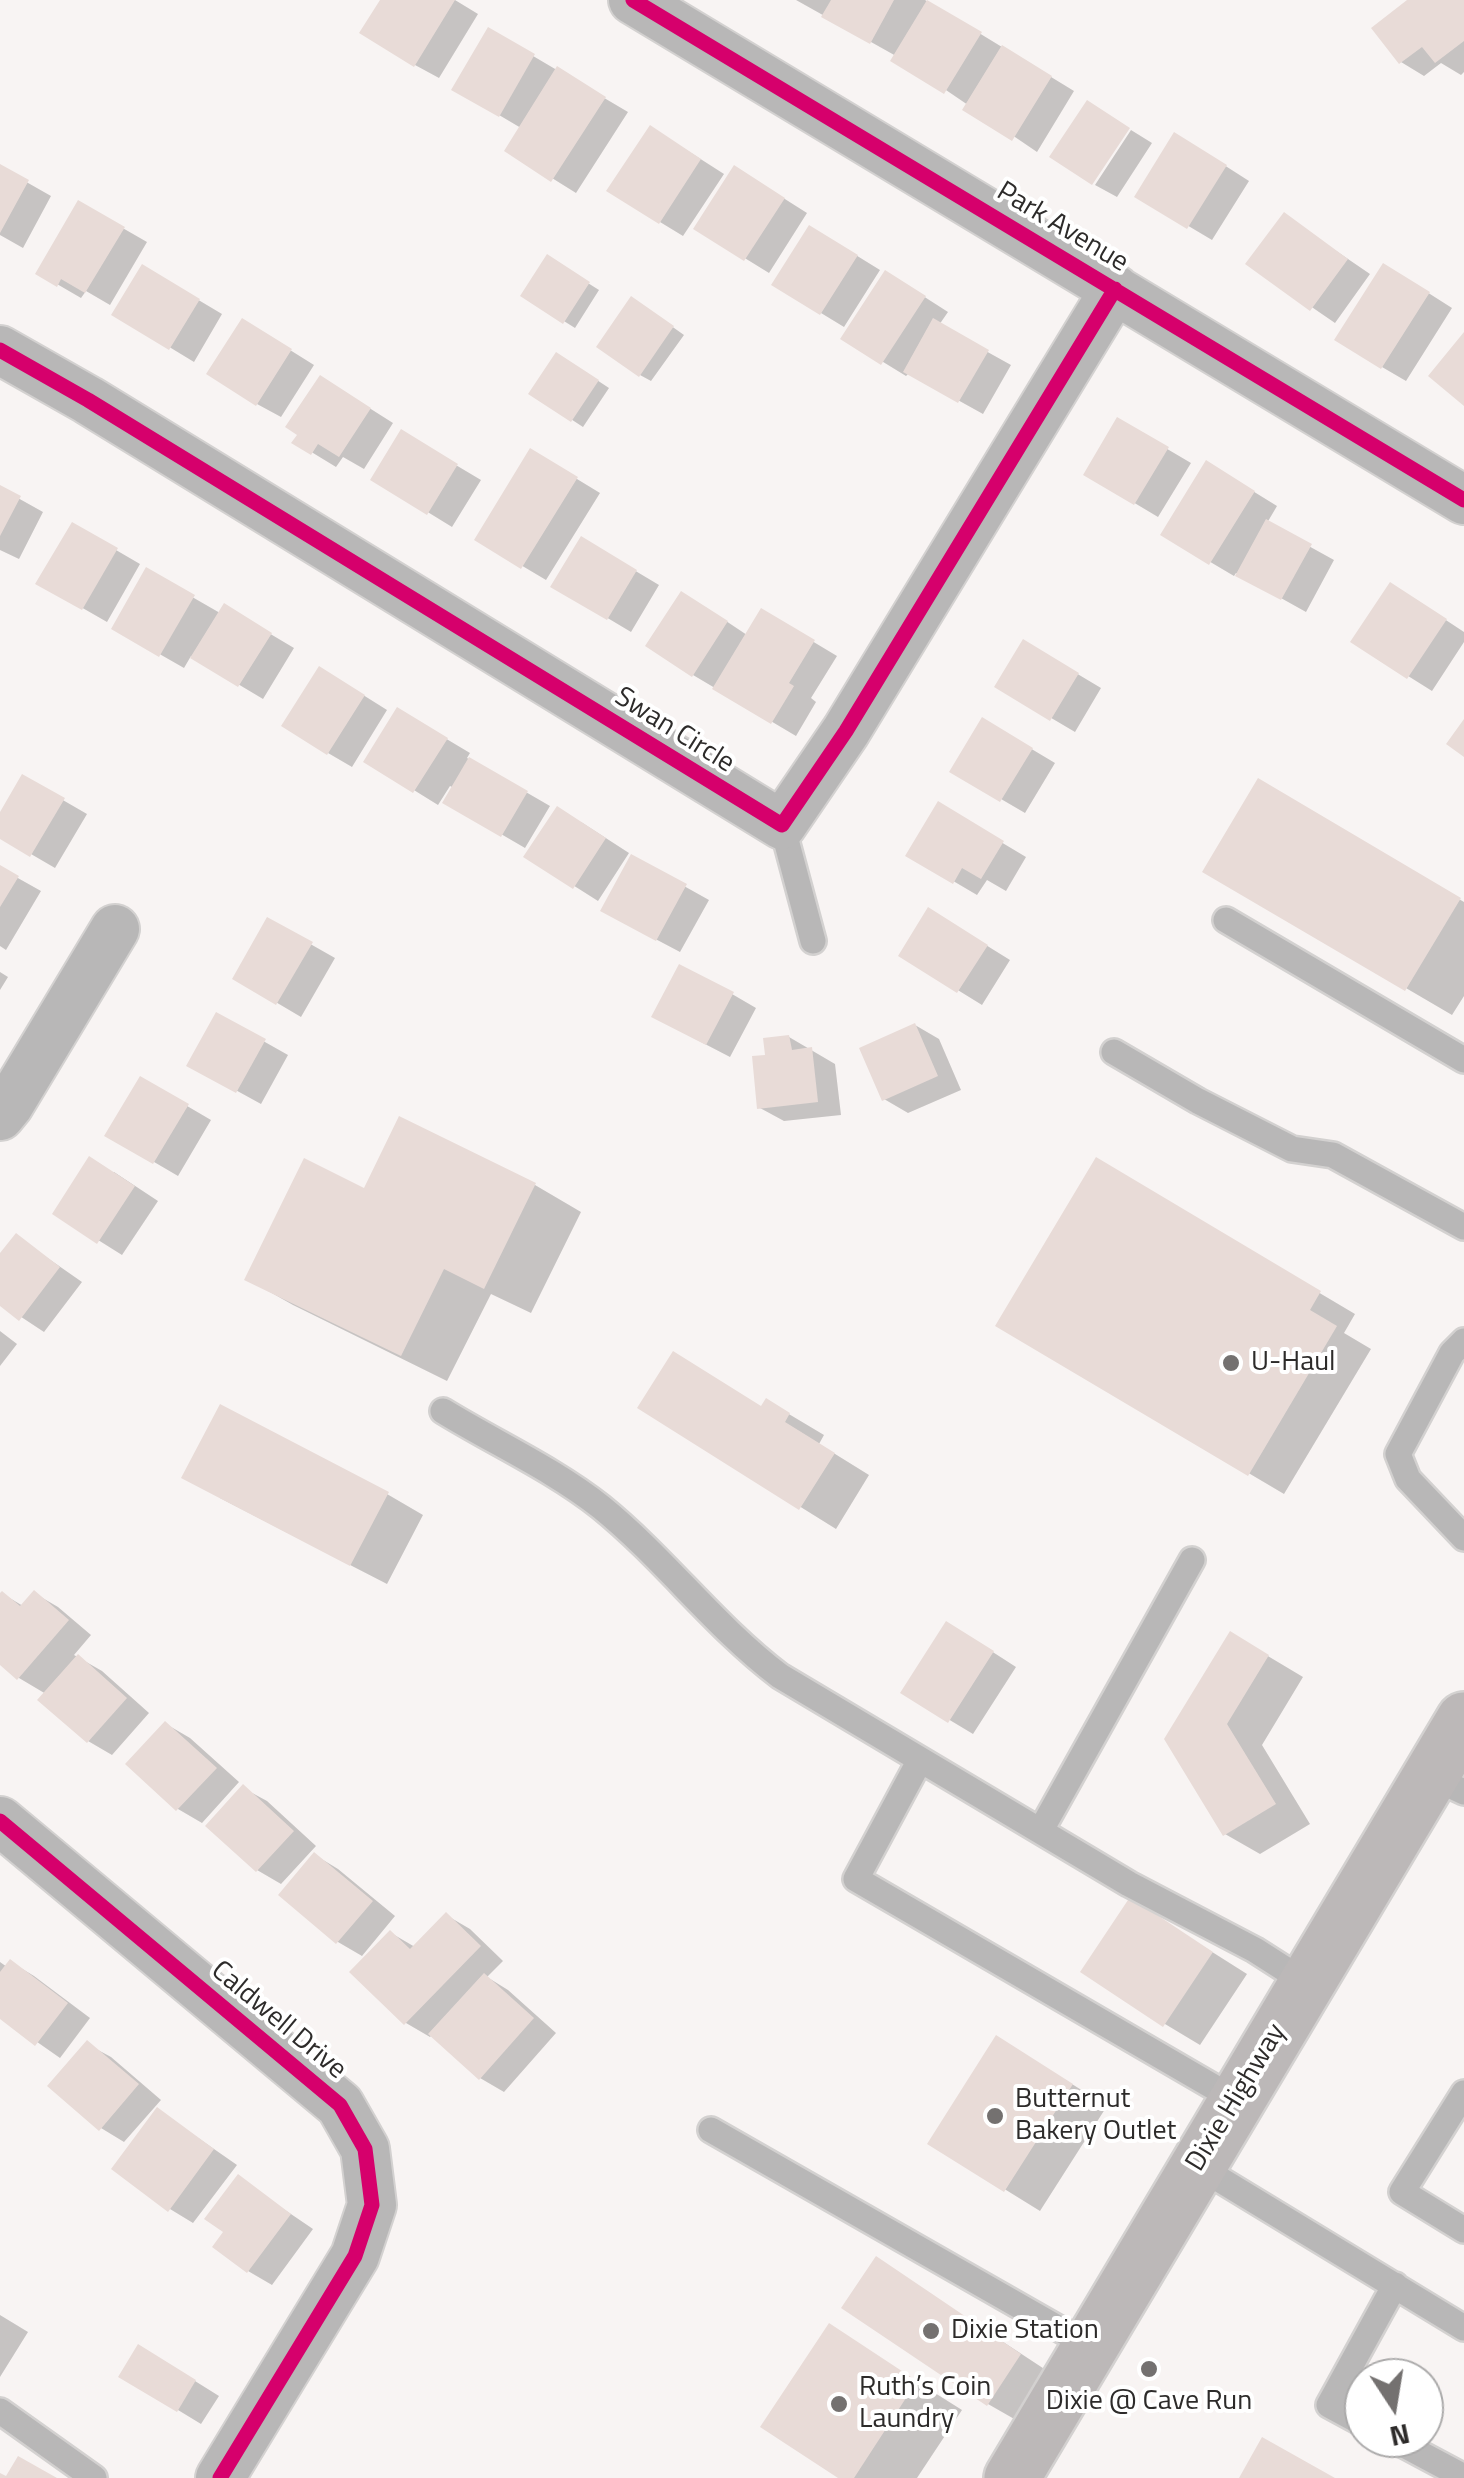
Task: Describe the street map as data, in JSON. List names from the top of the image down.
{
  "streets": {
    "main road": ["Dixie Highway"],
    "street": ["Park Avenue", "Swan Circle", "Caldwell Drive"]
  },
  "places": [
    "U-Haul",
    "Butternut Bakery Outlet",
    "Dixie Station",
    "Dixie @ Cave Run",
    "Ruth’s Coin Laundry"
  ],
  "north": "bottom"
}
